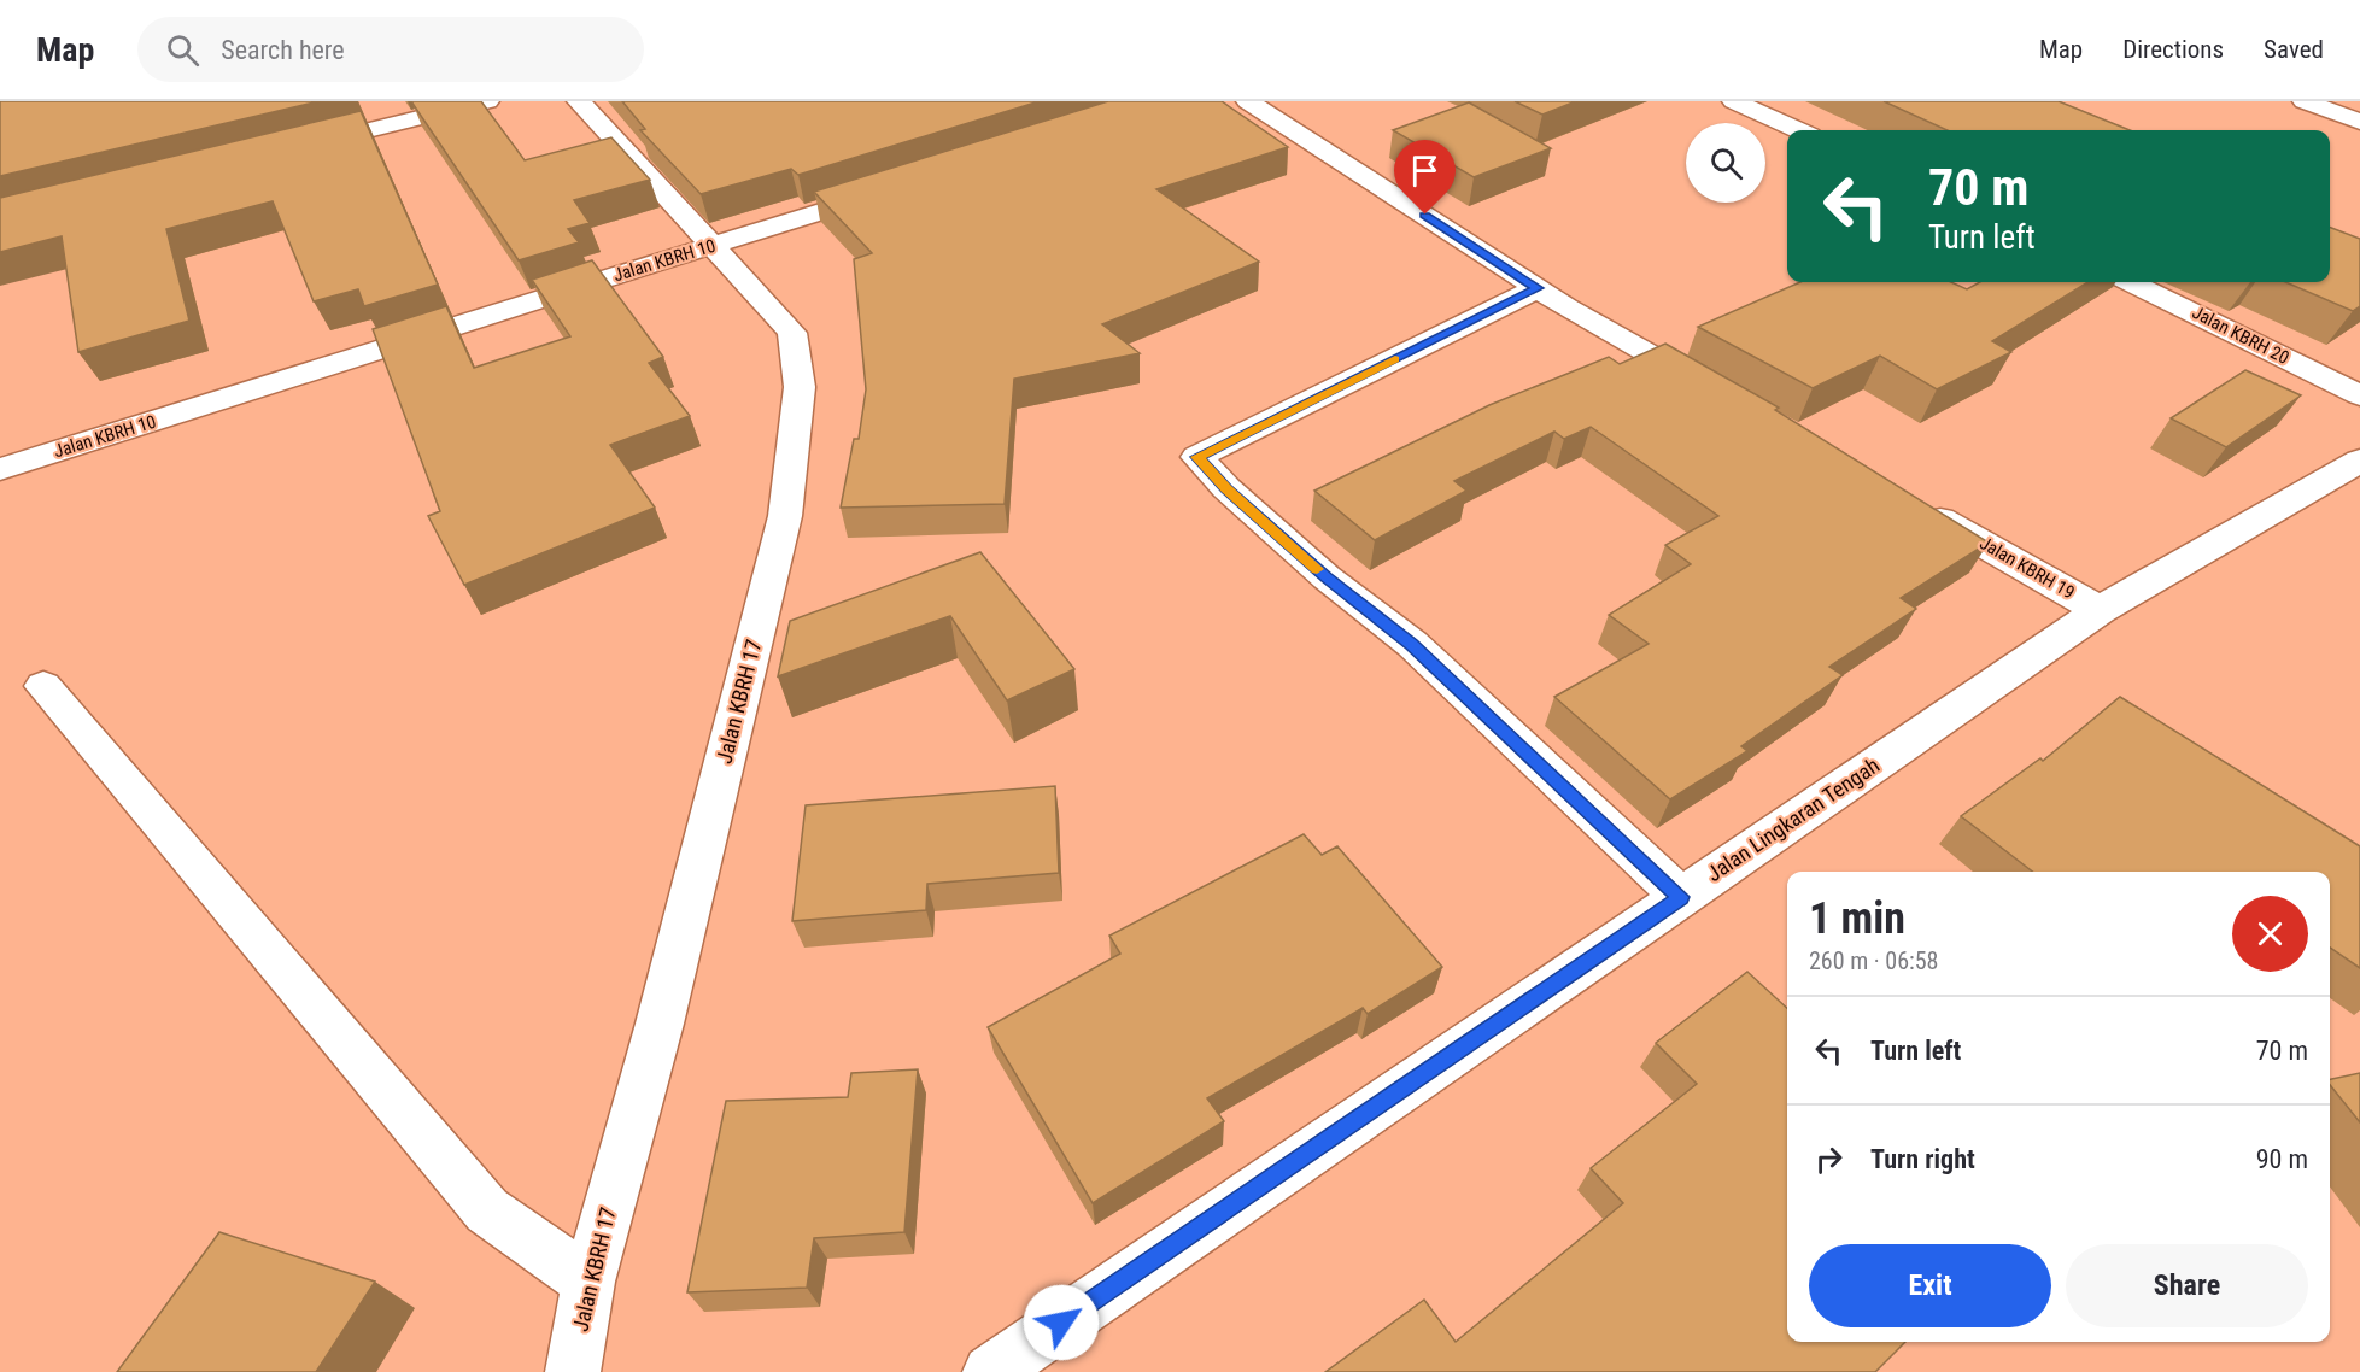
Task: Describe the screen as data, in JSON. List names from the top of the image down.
{
  "streets": {
    "street": [
      "Jalan KBRH 10",
      "Jalan KBRH 20",
      "Jalan KBRH 19",
      "Jalan KBRH 17",
      "Jalan Lingkaran Tengah"
    ]
  },
  "crossings": [
    ["Jalan KBRH 10", "Jalan KBRH 17"],
    ["Jalan KBRH 19", "Jalan Lingkaran Tengah"]
  ],
  "page": {
    "header": "Map",
    "search": "Search here",
    "nav": ["Map", "Directions", "Saved"],
    "turn": ["70 m", "Turn left"],
    "heading": ["1 min", "260 m · 06:58"],
    "list": [
      {
        "name": "Turn left",
        "value": "70 m"
      },
      {
        "name": "Turn right",
        "value": "90 m"
      }
    ],
    "buttons": ["Exit", "Share"]
  }
}
